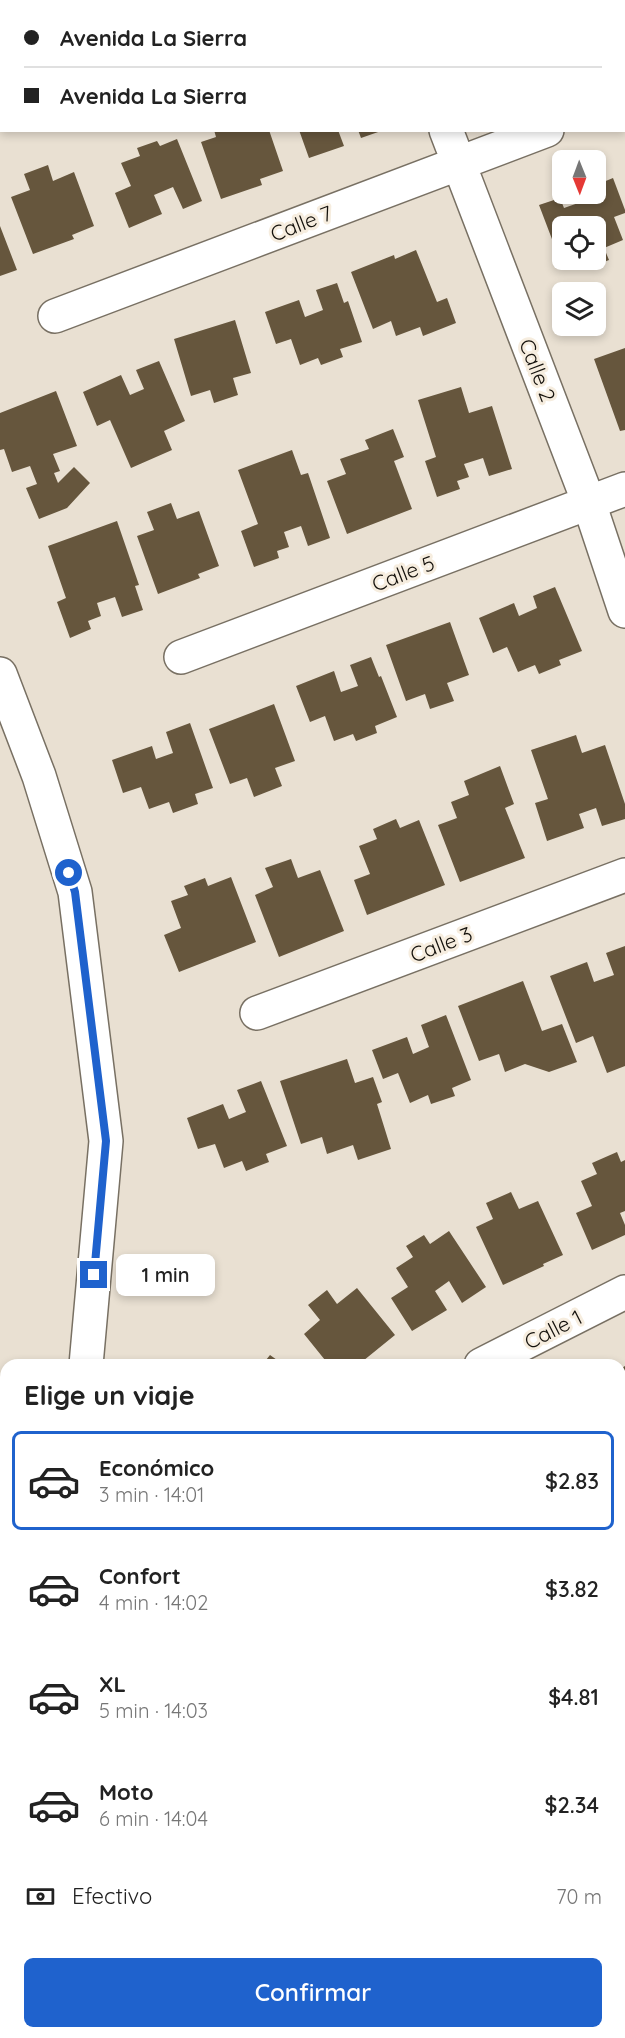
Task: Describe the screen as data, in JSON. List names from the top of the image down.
{
  "streets": {
    "street": [
      "Calle 7",
      "Calle 2",
      "Calle 5",
      "Calle 3",
      "Calle 1"
    ]
  },
  "crossings": [
    ["Calle 7", "Calle 2"],
    ["Calle 2", "Calle 5"]
  ],
  "north": "bottom",
  "page": {
    "banner": ["Avenida La Sierra", "Avenida La Sierra"],
    "bubble": "1 min",
    "heading": "Elige un viaje",
    "list": [
      {
        "name": "Económico",
        "note": "3 min · 14:01",
        "value": "$2.83"
      },
      {
        "name": "Confort",
        "note": "4 min · 14:02",
        "value": "$3.82"
      },
      {
        "name": "XL",
        "note": "5 min · 14:03",
        "value": "$4.81"
      },
      {
        "name": "Moto",
        "note": "6 min · 14:04",
        "value": "$2.34"
      }
    ],
    "pay": ["Efectivo", "70 m"],
    "buttons": "Confirmar"
  }
}
